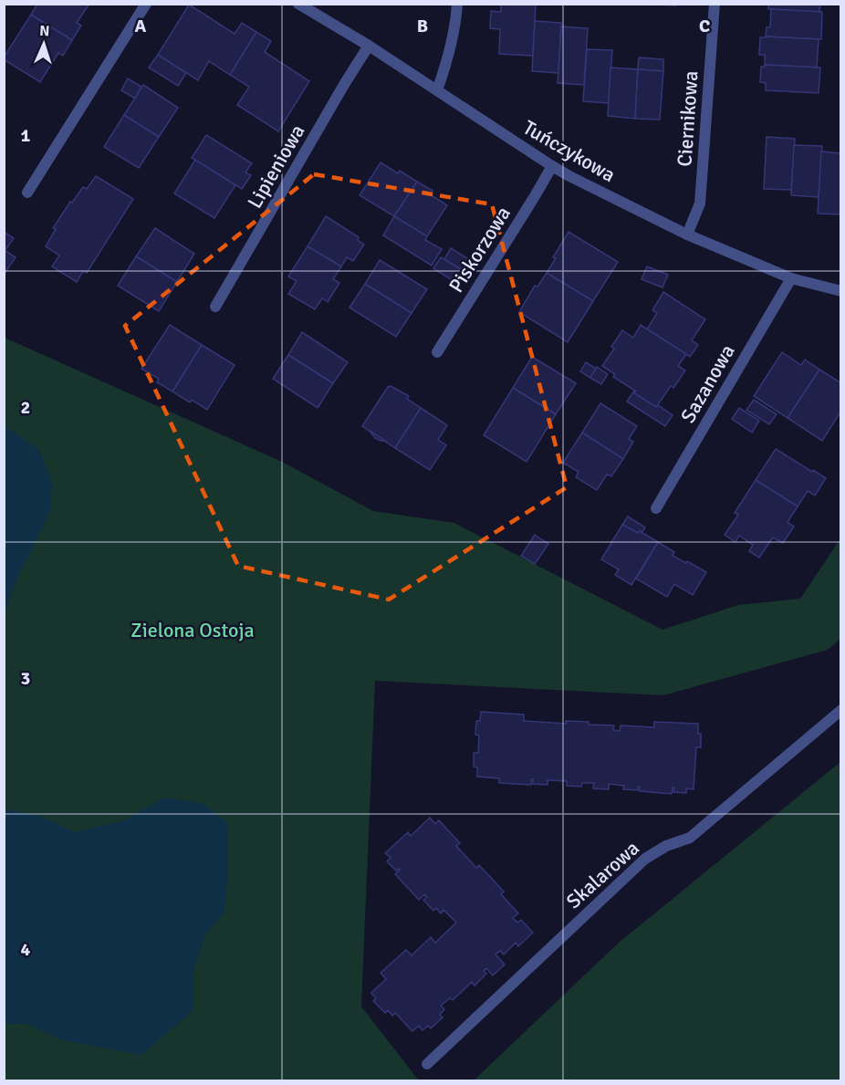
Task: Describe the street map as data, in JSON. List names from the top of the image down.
{
  "streets": {
    "street": [
      "Ciernikowa",
      "Tuńczykowa",
      "Lipieniowa",
      "Piskorzowa",
      "Sazanowa",
      "Skalarowa"
    ]
  },
  "crossings": [
    ["Ciernikowa", "Tuńczykowa"],
    ["Tuńczykowa", "Lipieniowa"],
    ["Tuńczykowa", "Piskorzowa"],
    ["Tuńczykowa", "Sazanowa"]
  ],
  "parks": ["Zielona Ostoja"],
  "north": "top",
  "grid": {
    "columns": ["A", "B", "C"],
    "rows": [
      "1",
      "2",
      "3",
      "4"
    ]
  }
}
